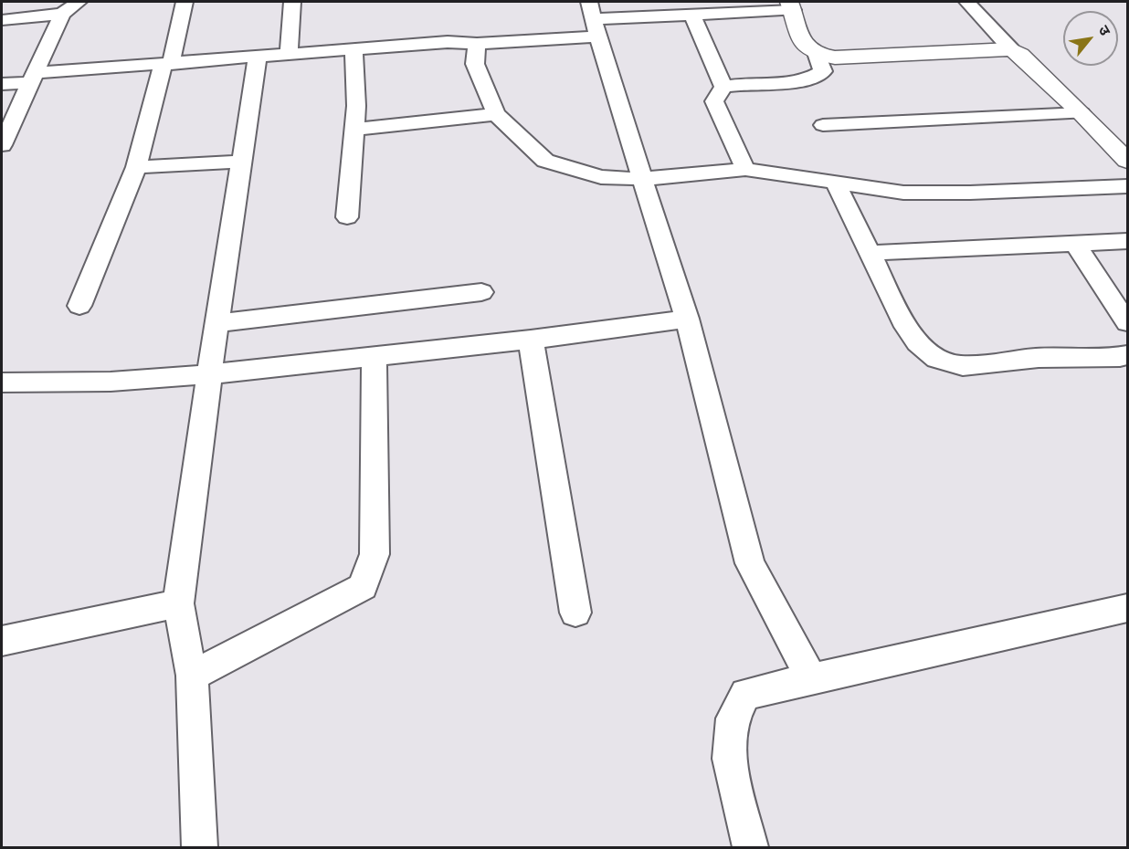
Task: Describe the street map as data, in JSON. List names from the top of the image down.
{
  "north": "top right"
}
